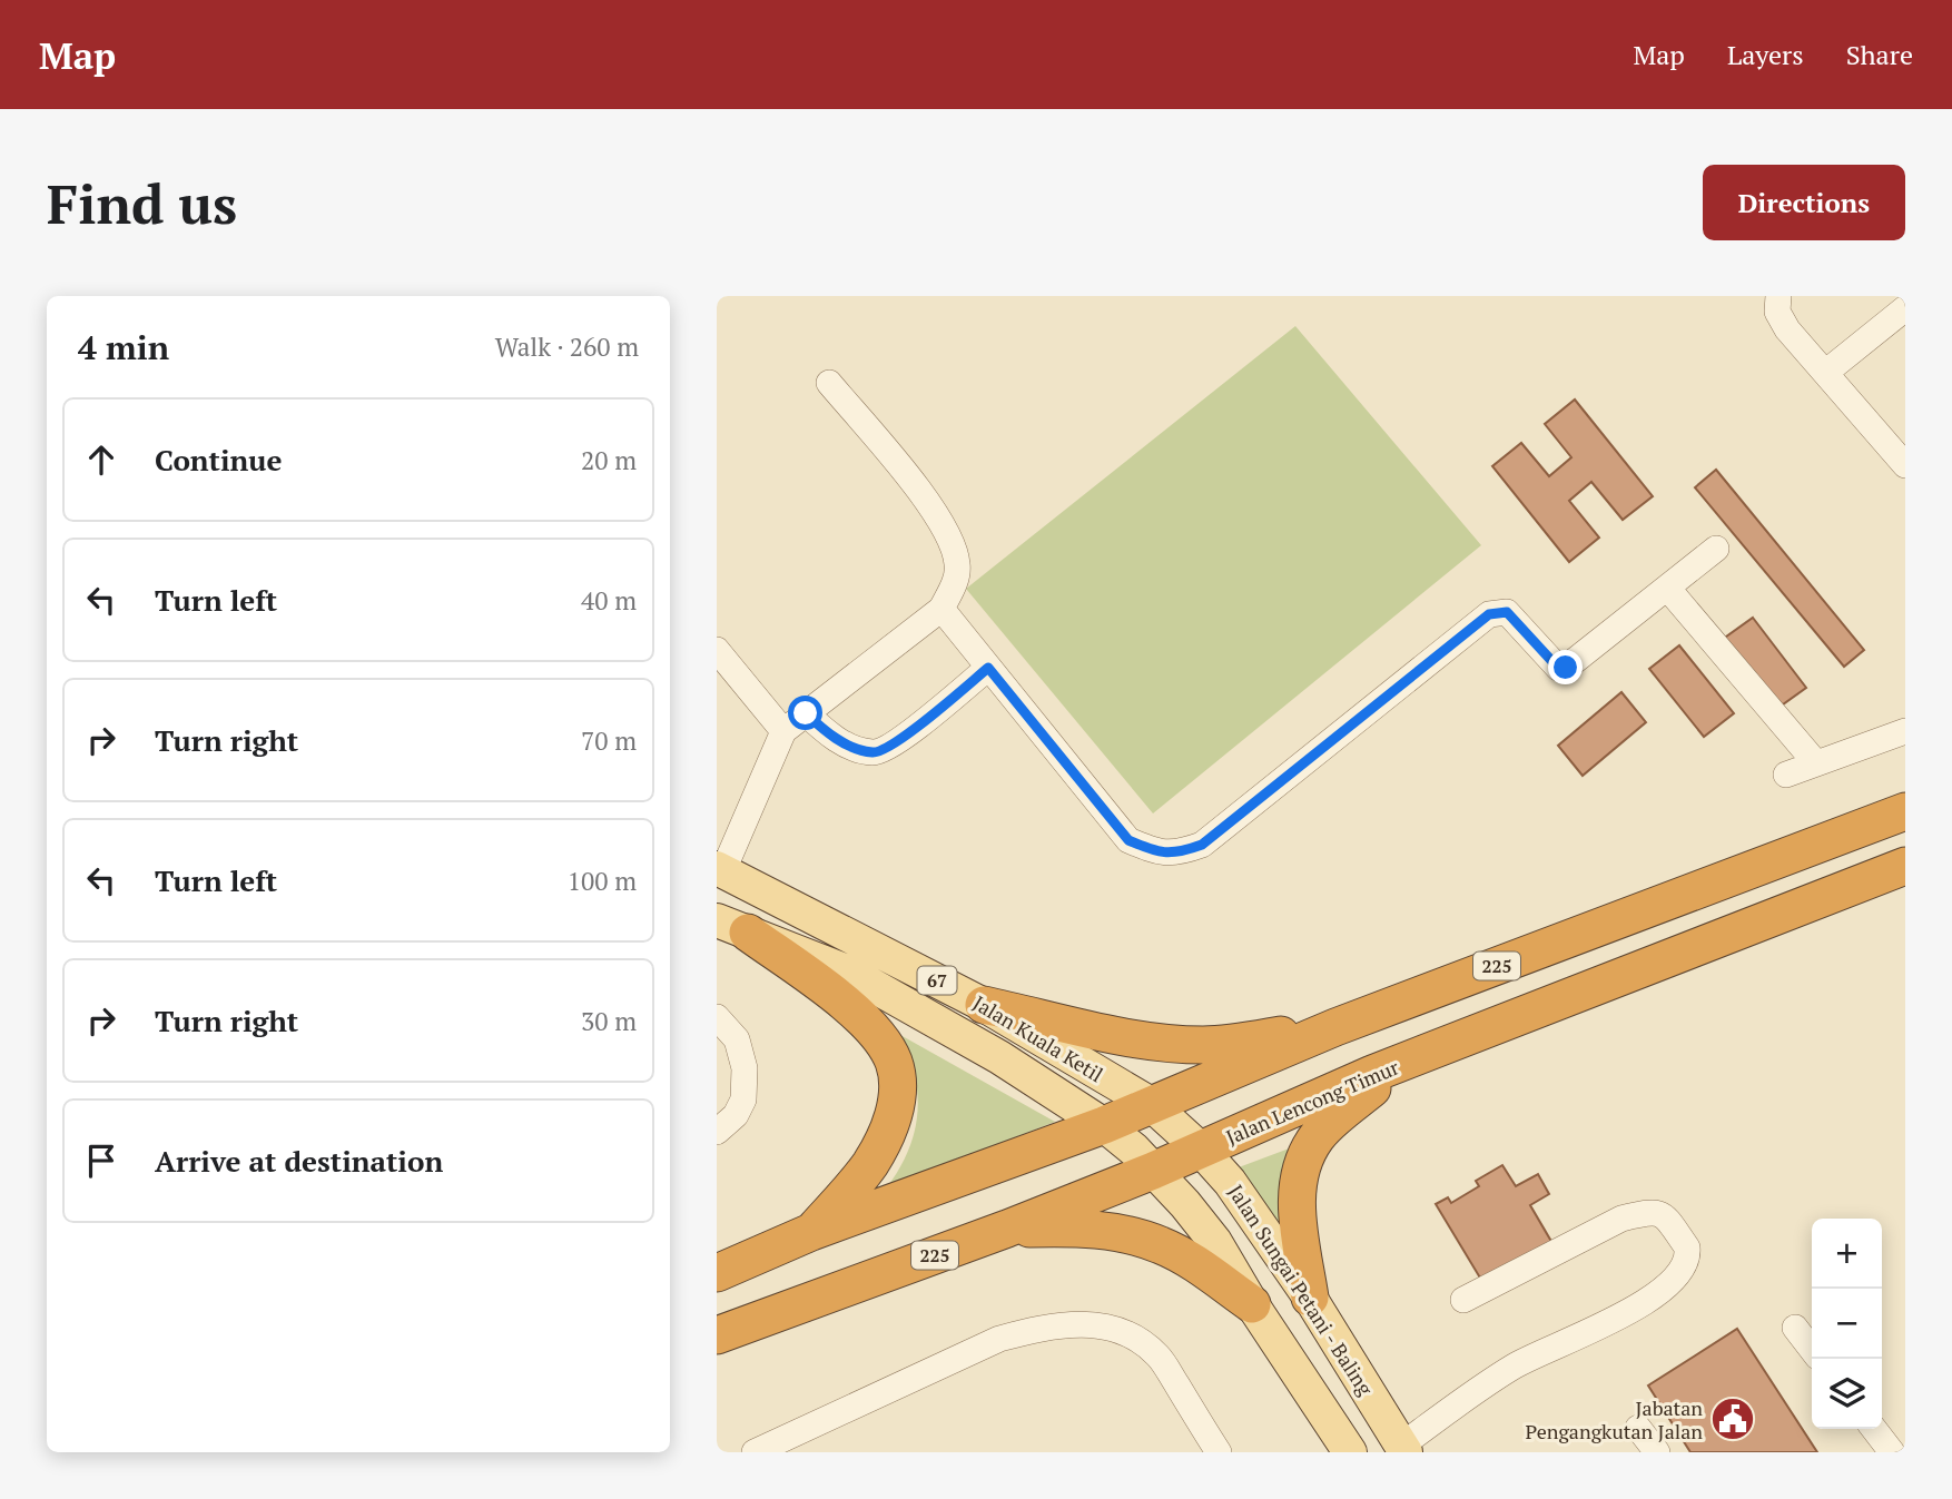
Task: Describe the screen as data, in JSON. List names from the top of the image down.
{
  "streets": {
    "highway": ["225", "Jalan Lencong Timur"],
    "main road": ["67", "Jalan Kuala Ketil", "Jalan Sungai Petani - Baling"]
  },
  "crossings": [
    ["225", "67"],
    ["225", "Jalan Kuala Ketil"],
    ["225", "Jalan Sungai Petani - Baling"],
    ["67", "Jalan Kuala Ketil"],
    ["67", "Jalan Lencong Timur"],
    ["Jalan Kuala Ketil", "Jalan Sungai Petani - Baling"],
    ["Jalan Lencong Timur", "Jalan Sungai Petani - Baling"]
  ],
  "places": {
    "public building": ["Jabatan Pengangkutan Jalan"]
  },
  "page": {
    "header": "Map",
    "nav": ["Map", "Layers", "Share"],
    "buttons": "Directions",
    "title": "Find us",
    "heading": ["4 min", "Walk · 260 m"],
    "list": [
      ["Continue", "20 m"],
      ["Turn left", "40 m"],
      ["Turn right", "70 m"],
      ["Turn left", "100 m"],
      ["Turn right", "30 m"],
      "Arrive at destination"
    ],
    "map_buttons": ["+", "−"]
  }
}
